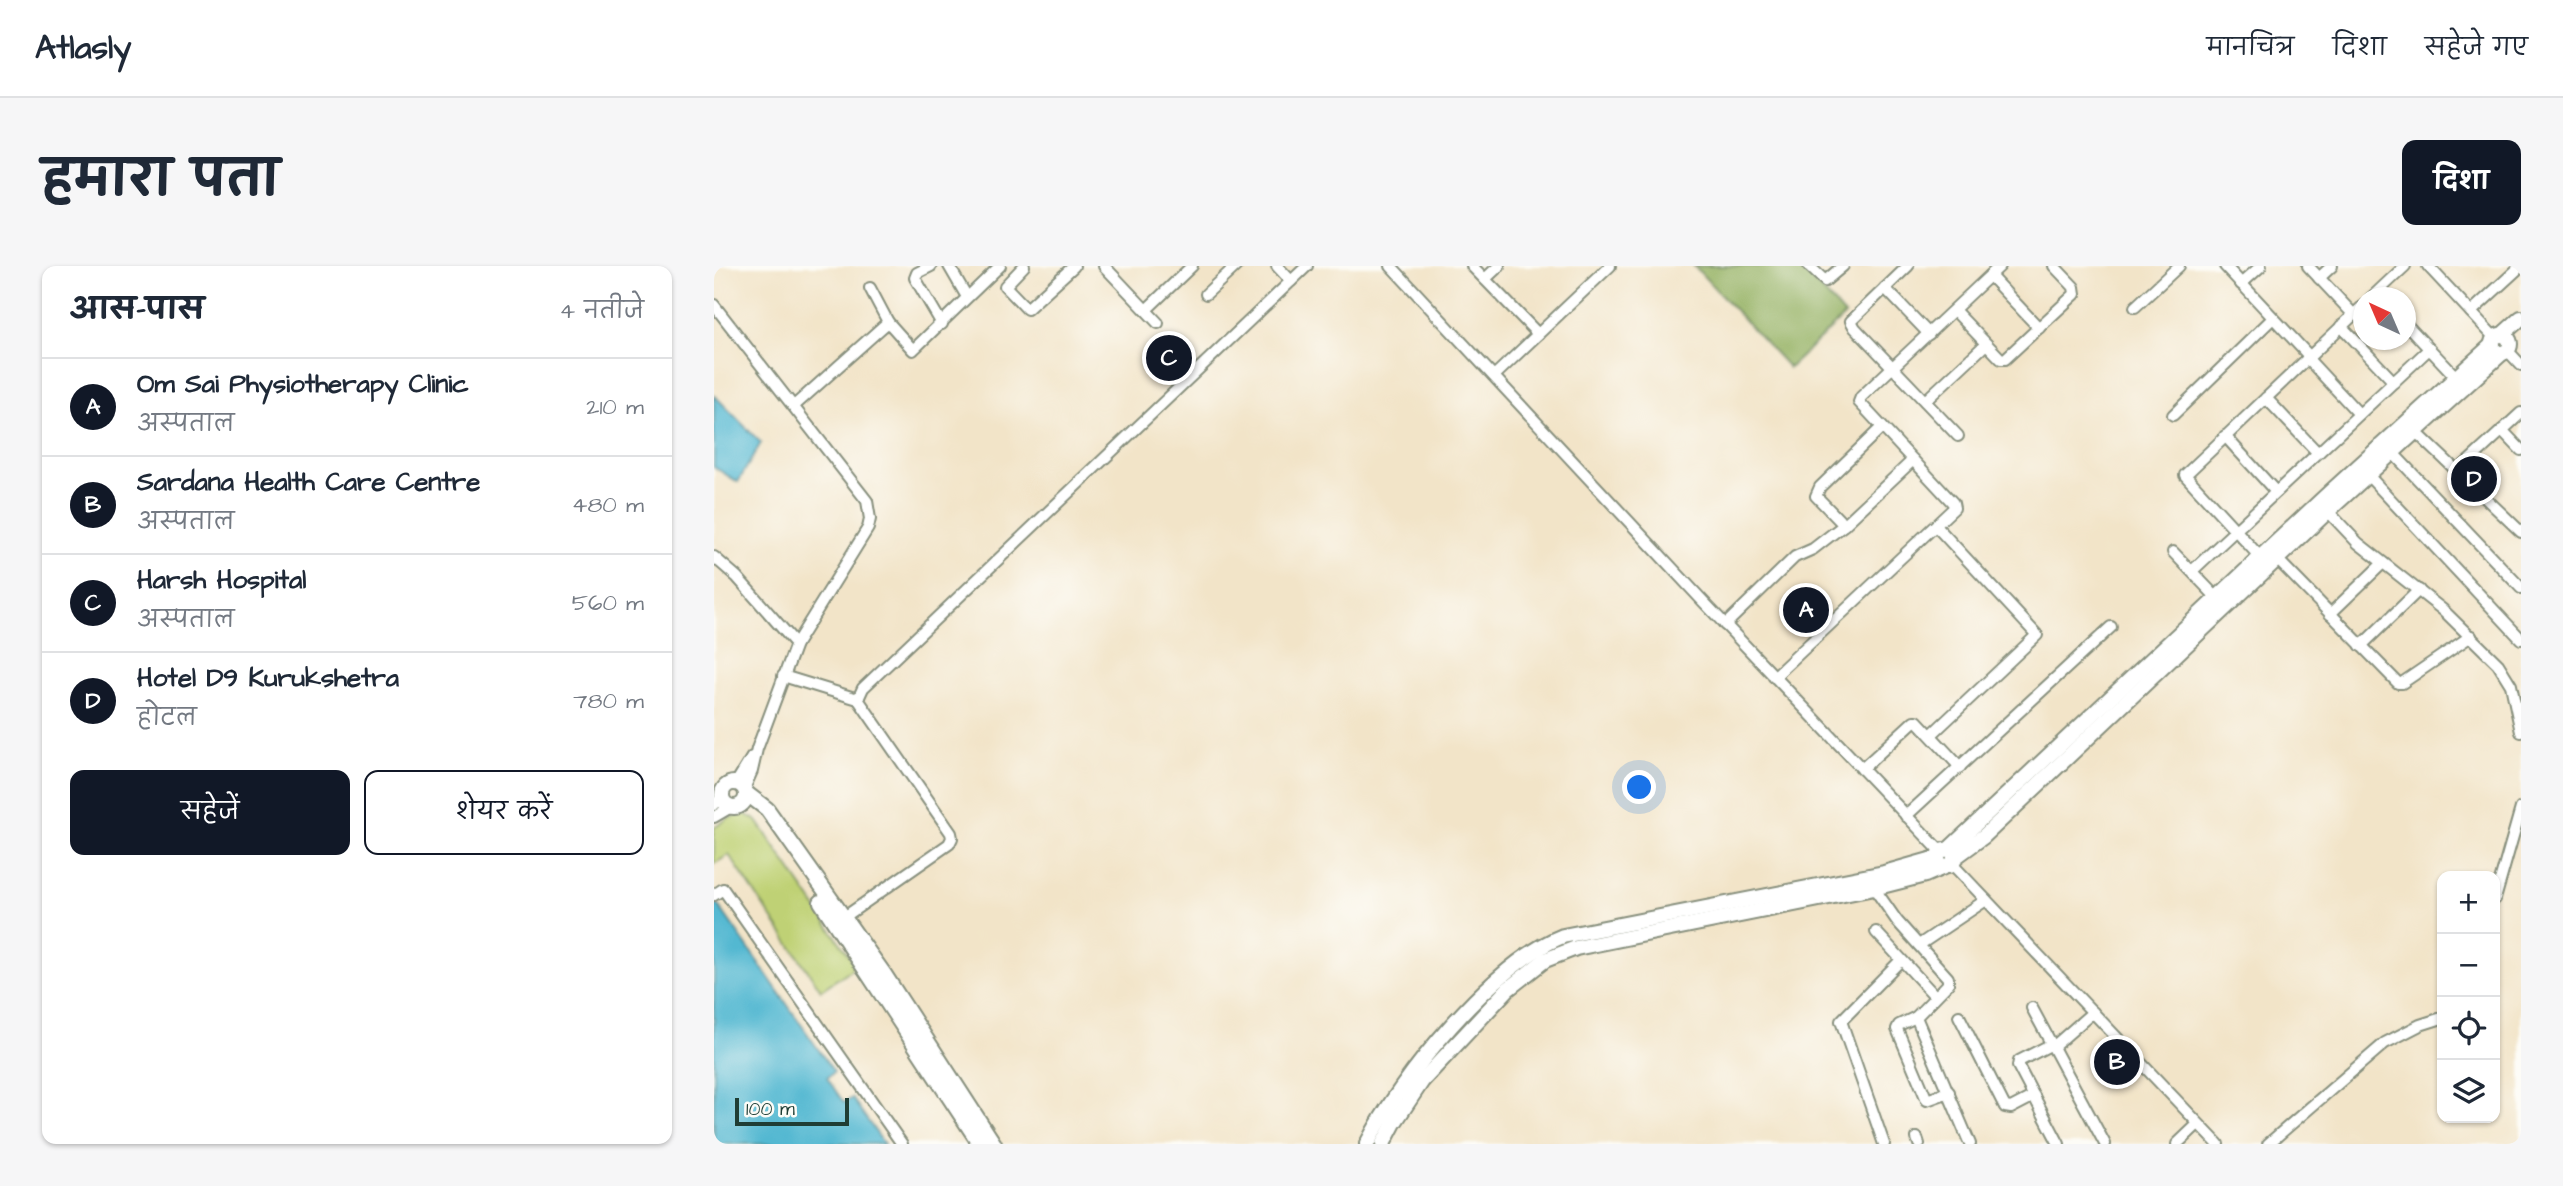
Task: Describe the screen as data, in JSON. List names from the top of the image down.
{
  "scale_bar": "100 m",
  "north": "top left",
  "page": {
    "header": "Atlasly",
    "nav": ["मानचित्र", "दिशा", "सहेजे गए"],
    "title": "हमारा पता",
    "buttons": [
      "दिशा",
      ["सहेजें", "शेयर करें"]
    ],
    "heading": ["आस-पास", "4 नतीजे"],
    "pins": [
      "C",
      "D",
      "A",
      "B"
    ],
    "list": [
      {
        "mark": "A",
        "name": "Om Sai Physiotherapy Clinic",
        "note": "अस्पताल",
        "value": "210 m"
      },
      {
        "mark": "B",
        "name": "Sardana Health Care Centre",
        "note": "अस्पताल",
        "value": "480 m"
      },
      {
        "mark": "C",
        "name": "Harsh Hospital",
        "note": "अस्पताल",
        "value": "560 m"
      },
      {
        "mark": "D",
        "name": "Hotel D9 Kurukshetra",
        "note": "होटल",
        "value": "780 m"
      }
    ],
    "map_buttons": ["+", "−"],
    "scale": "100 m"
  }
}
